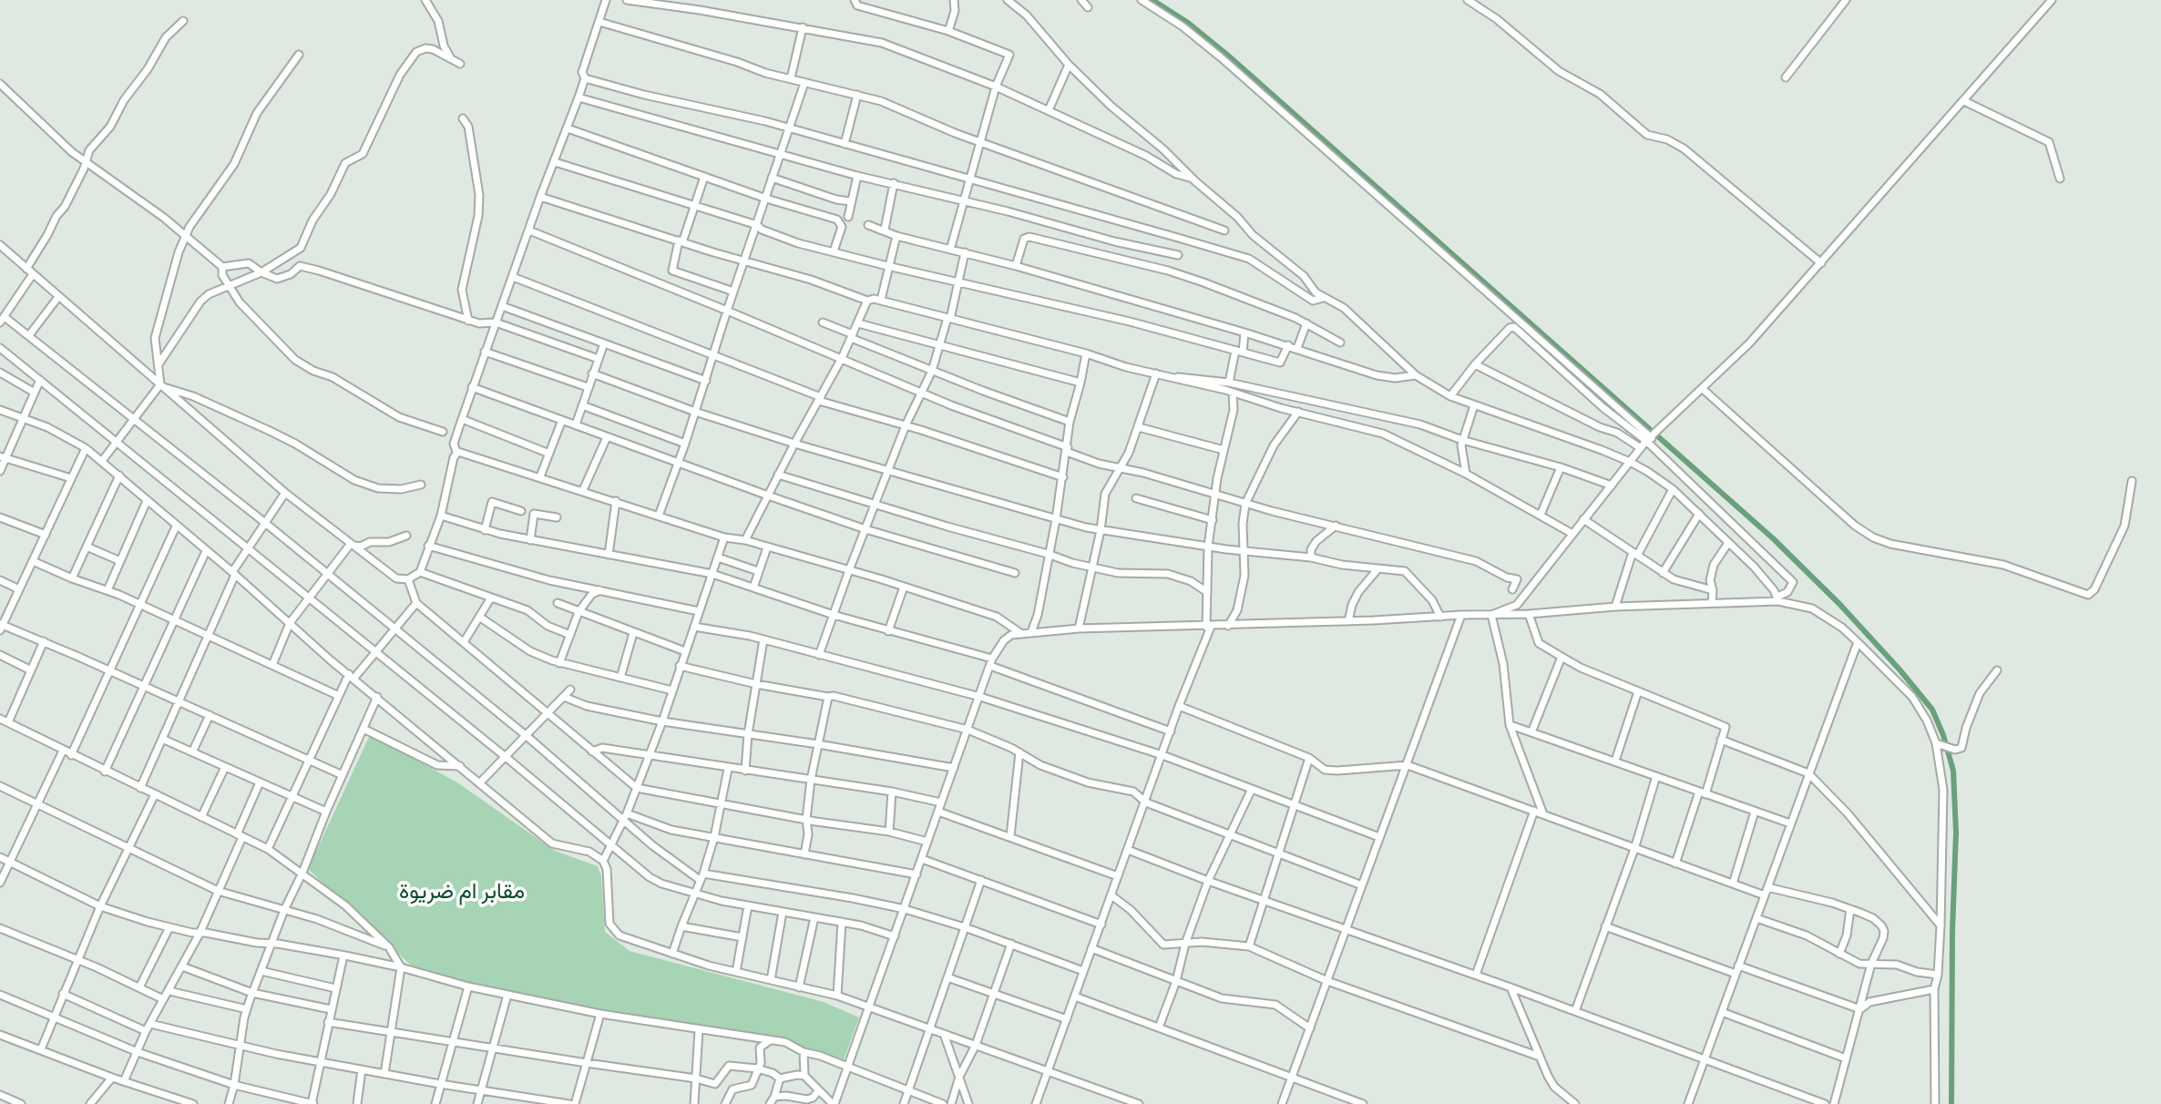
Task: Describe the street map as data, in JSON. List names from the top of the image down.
{
  "parks": ["مقابر ام ضريوة"]
}
